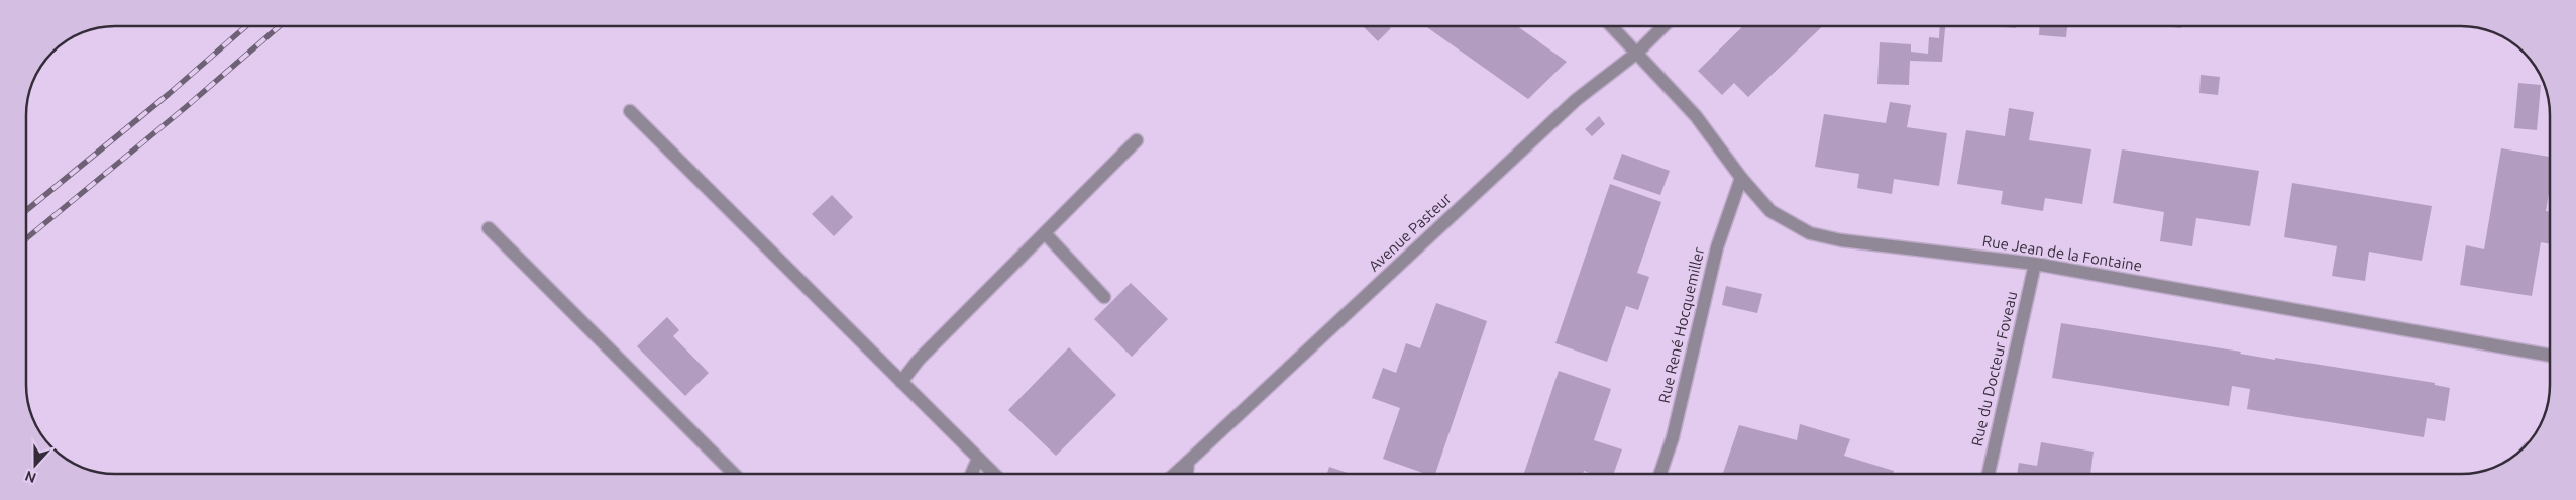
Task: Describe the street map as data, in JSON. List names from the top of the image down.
{
  "streets": {
    "street": [
      "Avenue Pasteur",
      "Rue Jean de la Fontaine",
      "Rue René Hocquemiller",
      "Rue du Docteur Foveau"
    ]
  },
  "crossings": [
    ["Avenue Pasteur", "Rue Jean de la Fontaine"],
    ["Rue Jean de la Fontaine", "Rue René Hocquemiller"],
    ["Rue Jean de la Fontaine", "Rue du Docteur Foveau"]
  ],
  "north": "bottom"
}
